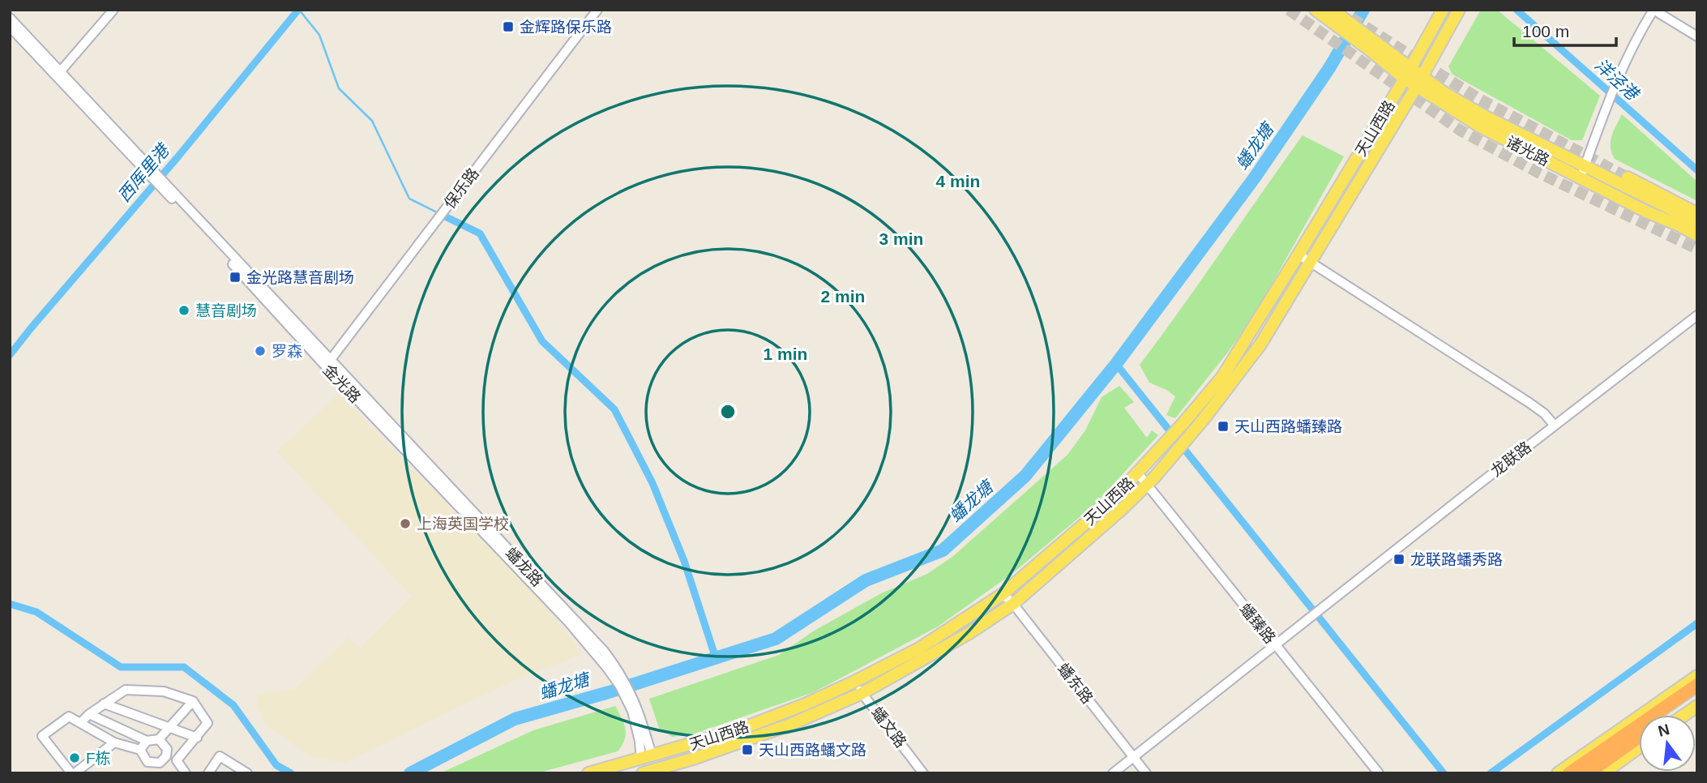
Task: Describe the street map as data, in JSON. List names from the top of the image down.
{
  "streets": {
    "main road": ["天山西路", "诸光路", "蟠龙路"],
    "street": [
      "保乐路",
      "金光路",
      "龙联路",
      "蟠臻路",
      "蟠东路",
      "蟠文路"
    ]
  },
  "crossings": [
    ["天山西路", "诸光路"],
    ["天山西路", "蟠龙路"],
    ["天山西路", "蟠臻路"],
    ["天山西路", "蟠东路"],
    ["天山西路", "蟠文路"],
    ["保乐路", "金光路"],
    ["保乐路", "蟠龙路"],
    ["金光路", "蟠龙路"],
    ["龙联路", "蟠臻路"]
  ],
  "water": ["洋泾港", "蟠龙塘", "西厍里港"],
  "places": {
    "transit": [
      "金辉路保乐路",
      "金光路慧音剧场",
      "天山西路蟠臻路",
      "龙联路蟠秀路",
      "天山西路蟠文路"
    ],
    "other": [
      "慧音剧场",
      "罗森",
      "上海英国学校",
      "F栋"
    ]
  },
  "scale_bar": "100 m",
  "north": "top",
  "rings": [
    "4 min",
    "3 min",
    "2 min",
    "1 min"
  ]
}
